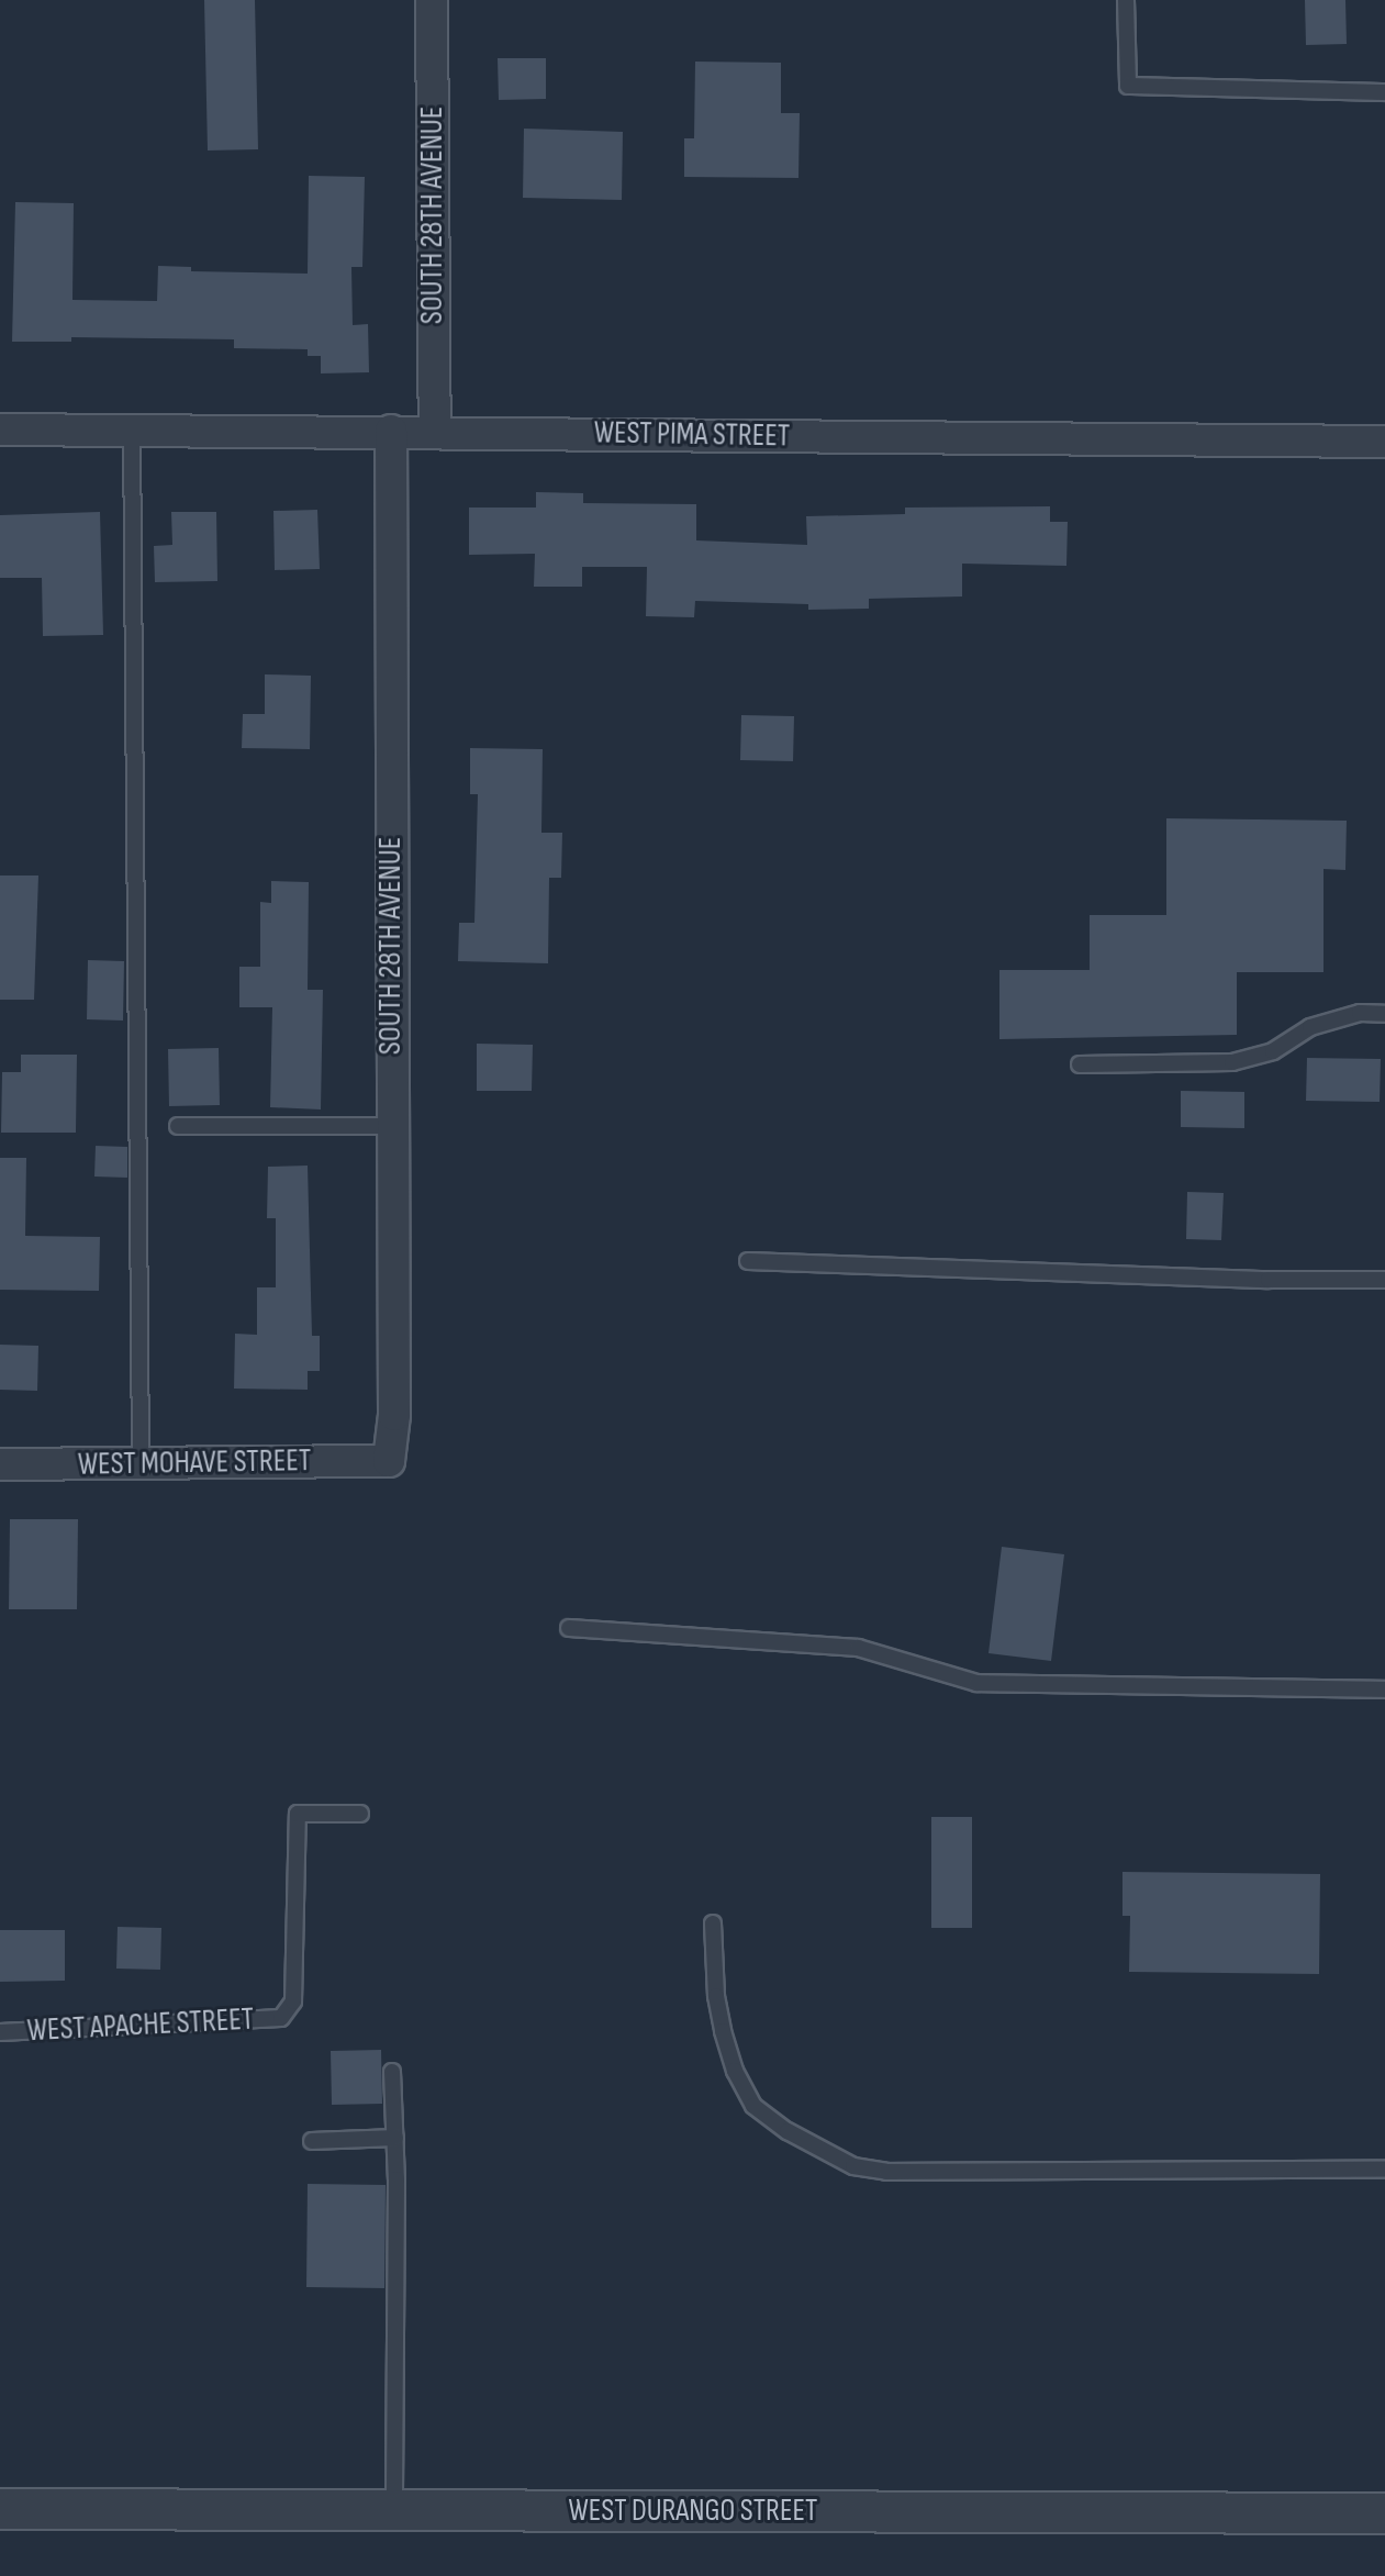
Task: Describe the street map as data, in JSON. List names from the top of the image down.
{
  "streets": {
    "street": [
      "SOUTH 28TH AVENUE",
      "WEST PIMA STREET",
      "WEST MOHAVE STREET",
      "WEST DURANGO STREET"
    ],
    "lane": ["WEST APACHE STREET"]
  },
  "crossings": [
    ["SOUTH 28TH AVENUE", "WEST PIMA STREET"],
    ["SOUTH 28TH AVENUE", "WEST MOHAVE STREET"]
  ]
}
